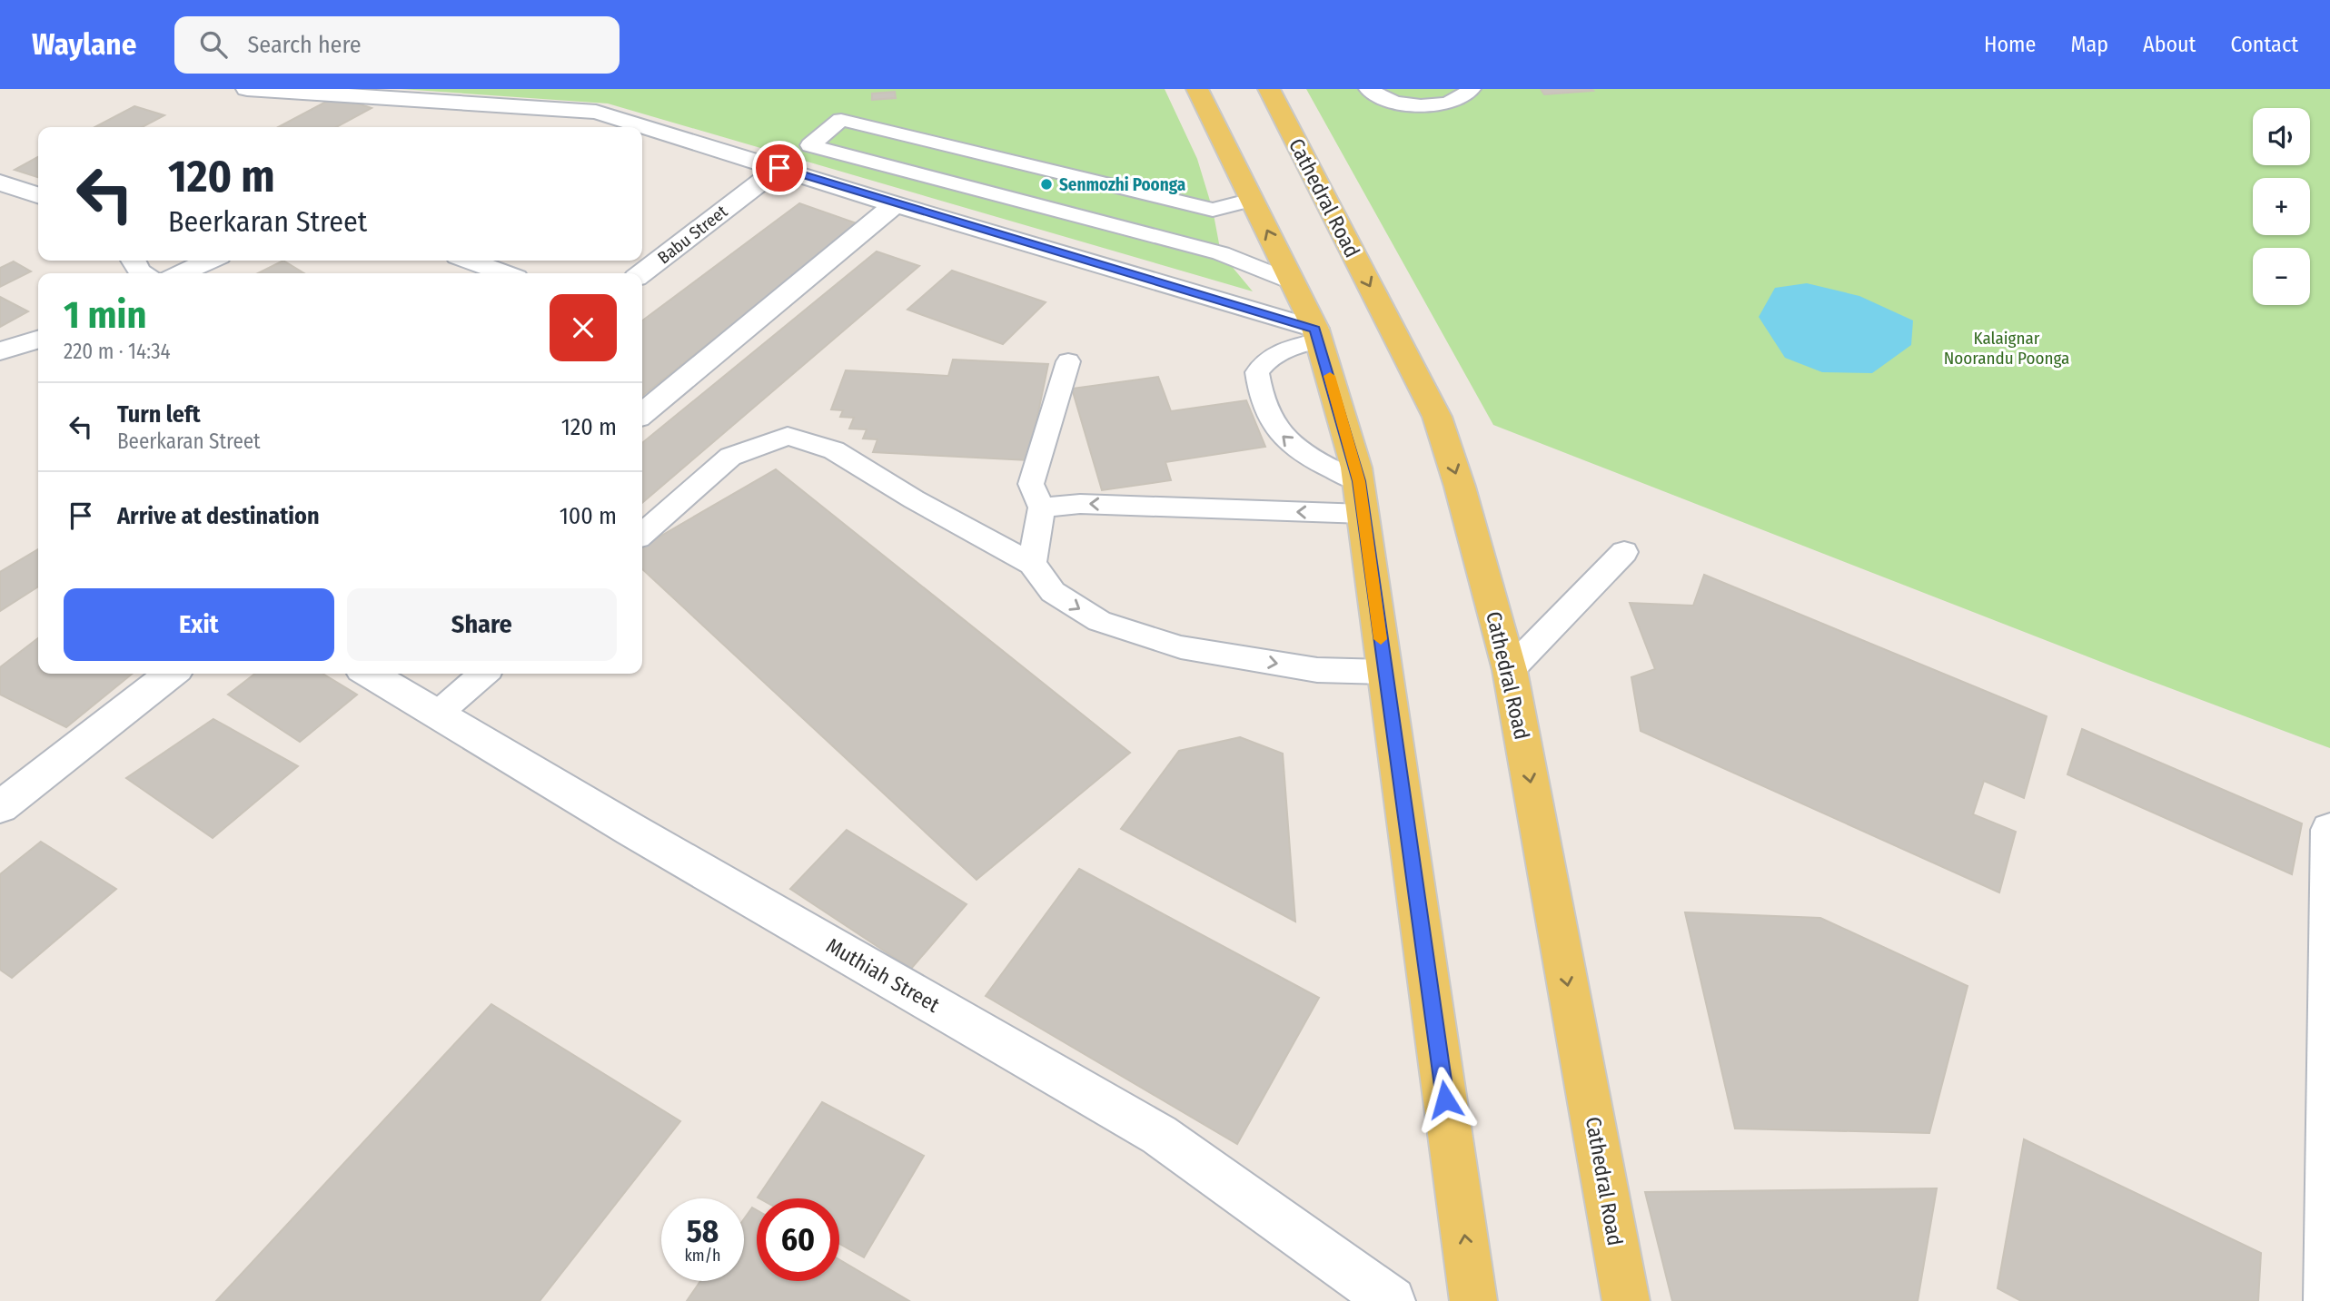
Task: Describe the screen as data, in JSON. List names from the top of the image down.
{
  "streets": {
    "main road": ["Cathedral Road"],
    "street": ["Babu Street", "Muthiah Street"]
  },
  "parks": ["Kalaignar Noorandu Poonga"],
  "places": ["Senmozhi Poonga"],
  "page": {
    "header": "Waylane",
    "search": "Search here",
    "nav": [
      "Home",
      "Map",
      "About",
      "Contact"
    ],
    "map_buttons": ["+", "−"],
    "turn": ["120 m", "Beerkaran Street"],
    "heading": ["1 min", "220 m · 14:34"],
    "list": [
      {
        "name": "Turn left",
        "note": "Beerkaran Street",
        "value": "120 m"
      },
      {
        "name": "Arrive at destination",
        "value": "100 m"
      }
    ],
    "buttons": ["Exit", "Share"],
    "speed": "58 km/h",
    "limit": "60"
  }
}
